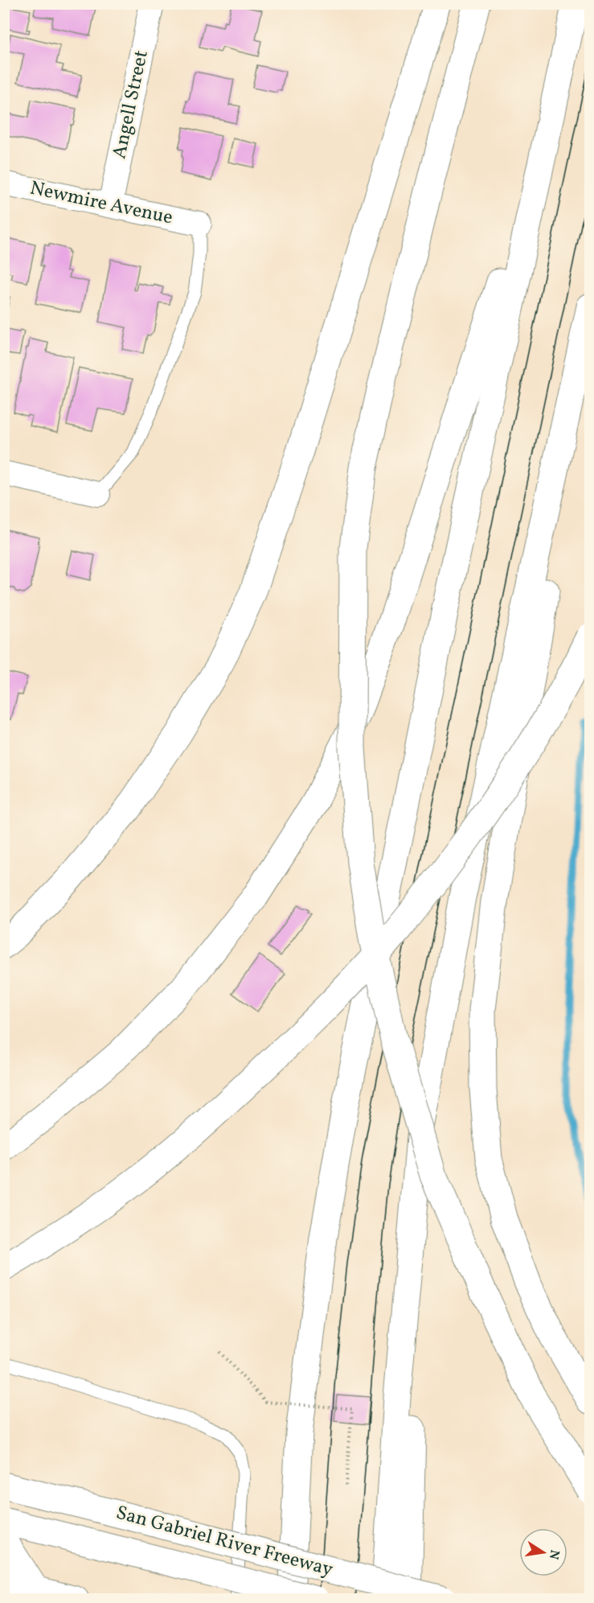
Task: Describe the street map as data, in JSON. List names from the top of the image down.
{
  "streets": {
    "highway": ["San Gabriel River Freeway"],
    "street": ["Angell Street", "Newmire Avenue"]
  },
  "crossings": [
    ["Angell Street", "Newmire Avenue"]
  ],
  "north": "right"
}
